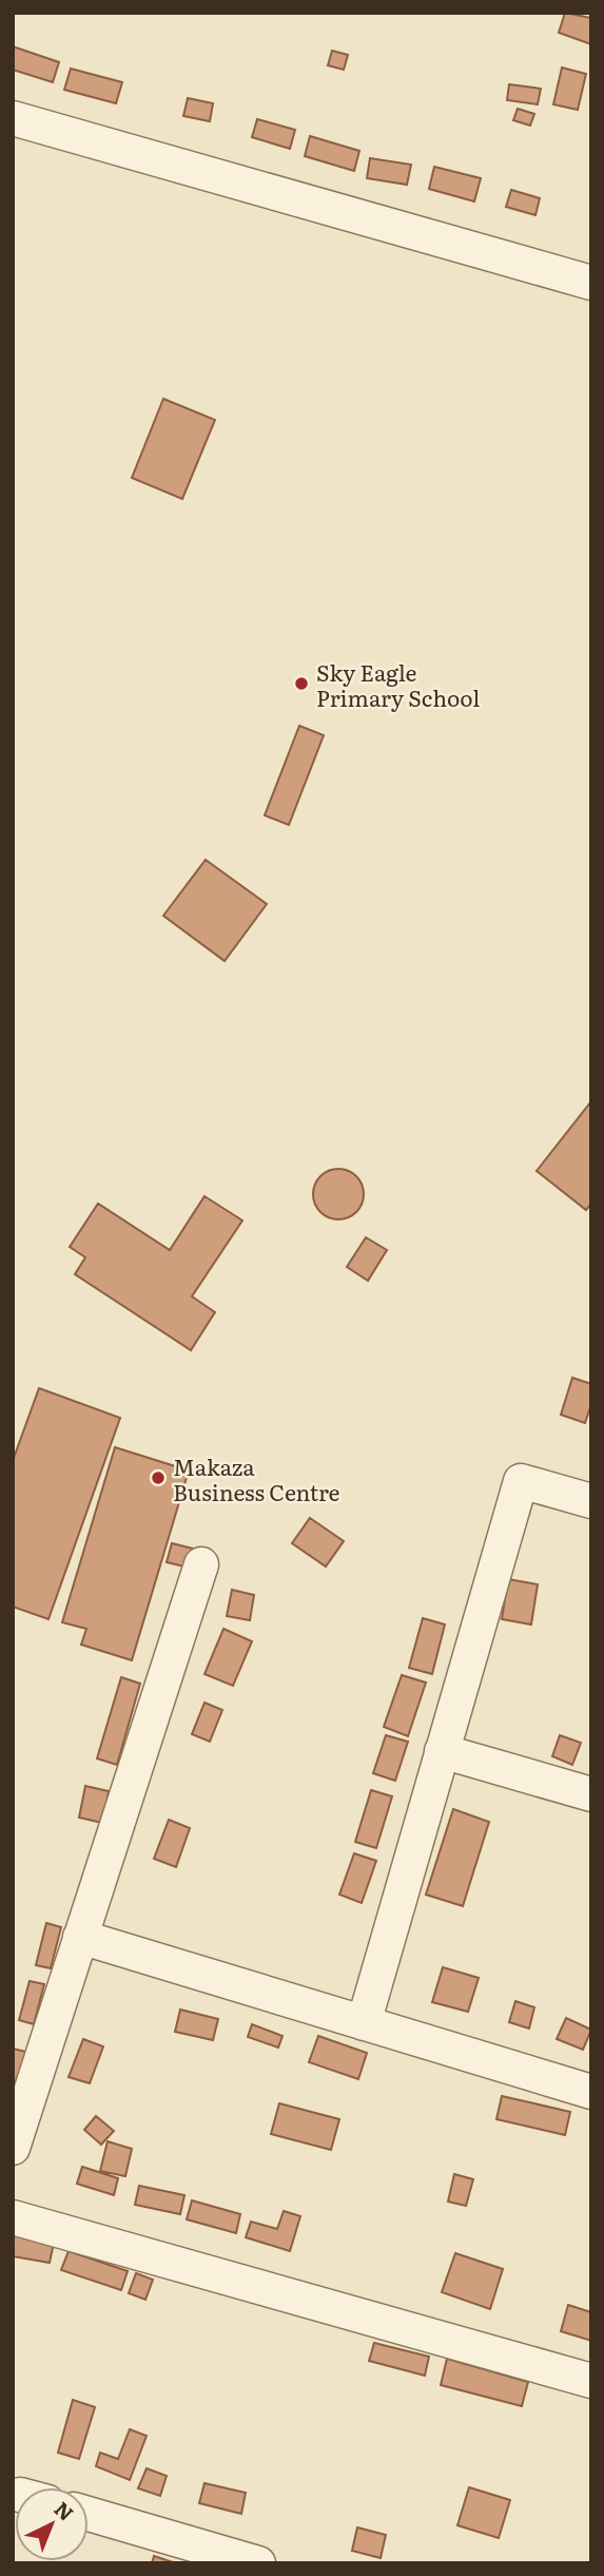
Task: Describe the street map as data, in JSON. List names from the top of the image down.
{
  "places": ["Sky Eagle Primary School", "Makaza Business Centre"],
  "north": "top right"
}
